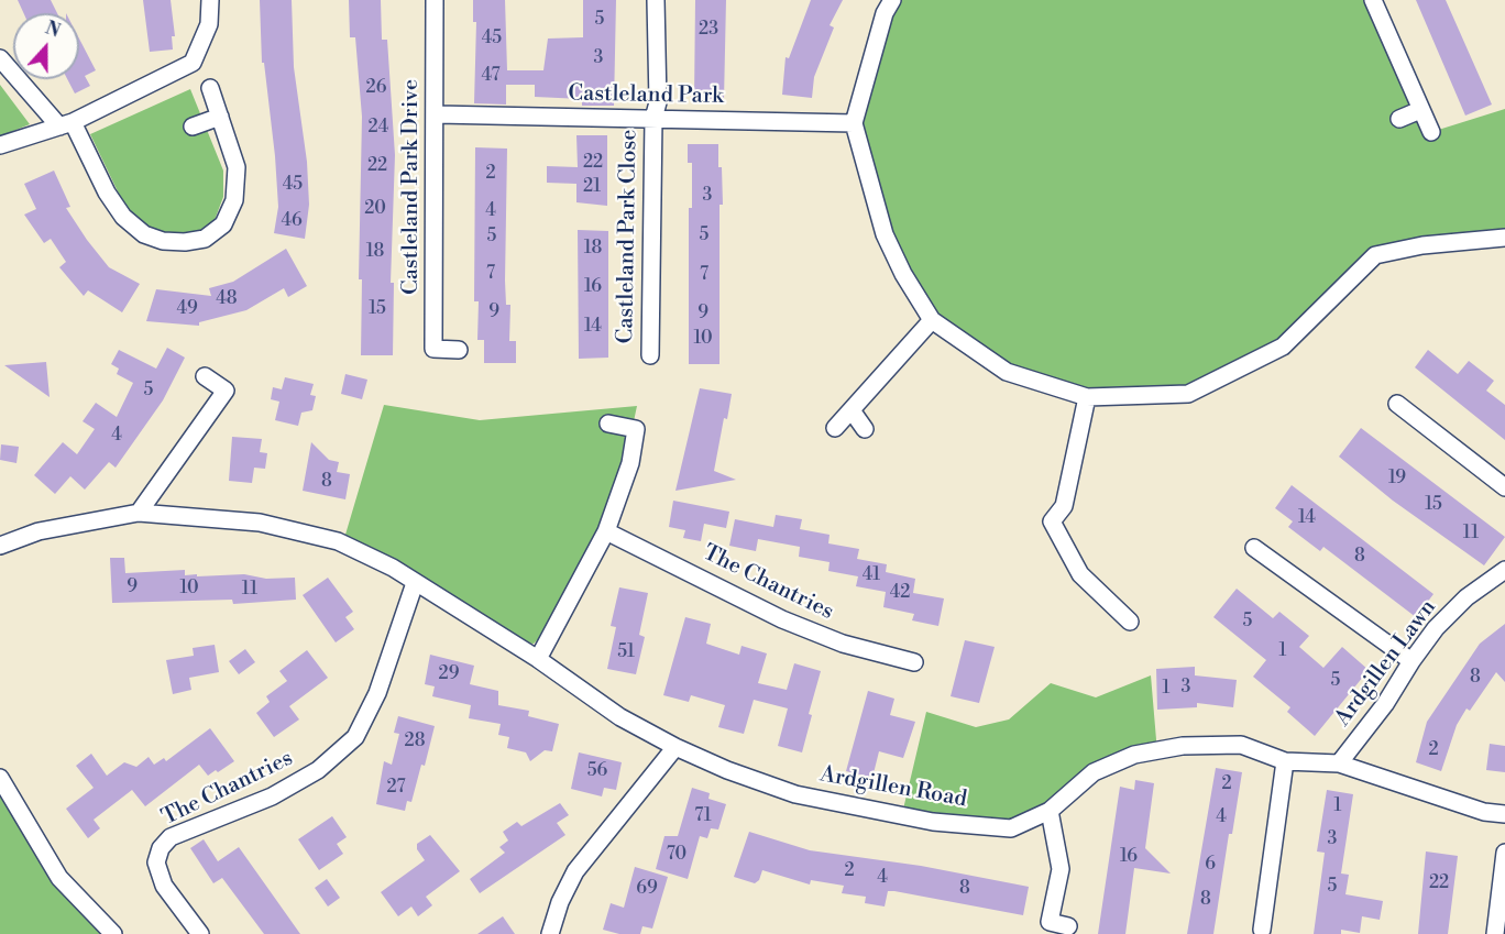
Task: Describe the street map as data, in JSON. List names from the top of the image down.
{
  "streets": {
    "street": [
      "Castleland Park",
      "Castleland Park Drive",
      "Castleland Park Close",
      "The Chantries",
      "Ardgillen Lawn",
      "Ardgillen Road"
    ]
  },
  "crossings": [
    ["Castleland Park", "Castleland Park Drive"],
    ["Castleland Park", "Castleland Park Close"],
    ["Ardgillen Lawn", "Ardgillen Road"]
  ],
  "house_numbers": [
    "5",
    "23",
    "45",
    "3",
    "47",
    "26",
    "24",
    "22",
    "22",
    "2",
    "45",
    "21",
    "3",
    "20",
    "4",
    "46",
    "5",
    "5",
    "18",
    "18",
    "7",
    "7",
    "16",
    "48",
    "49",
    "15",
    "9",
    "9",
    "14",
    "10",
    "5",
    "4",
    "19",
    "8",
    "15",
    "14",
    "11",
    "8",
    "41",
    "9",
    "10",
    "11",
    "42",
    "5",
    "1",
    "51",
    "29",
    "8",
    "5",
    "3",
    "1",
    "28",
    "2",
    "56",
    "2",
    "27",
    "1",
    "71",
    "4",
    "3",
    "70",
    "16",
    "6",
    "2",
    "4",
    "22",
    "5",
    "69",
    "8",
    "8"
  ],
  "north": "top"
}
